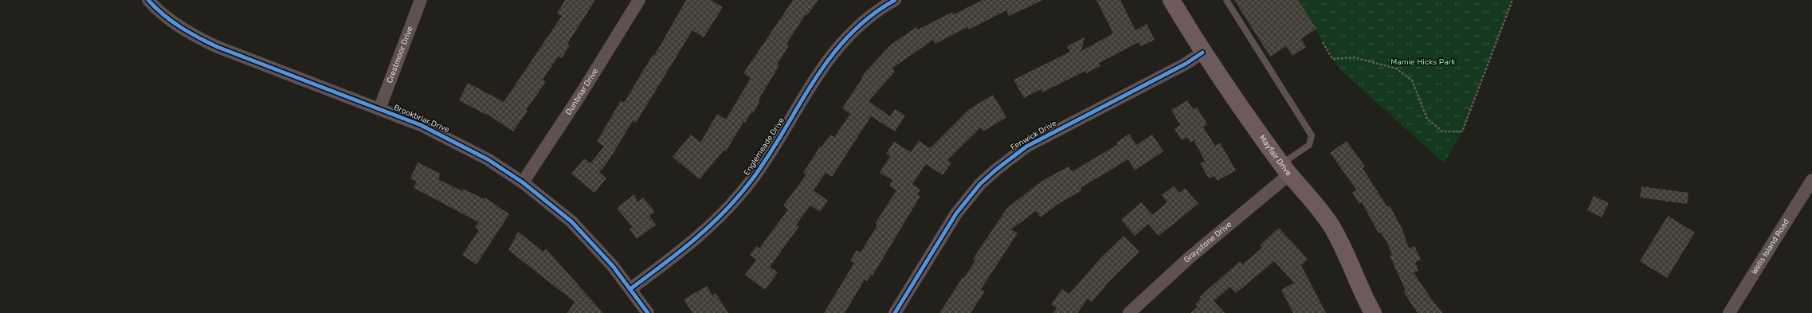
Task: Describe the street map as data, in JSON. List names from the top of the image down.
{
  "streets": {
    "street": [
      "Crestmoor Drive",
      "Dunbriar Drive",
      "Brookbriar Drive",
      "Fenwick Drive",
      "Englemeade Drive",
      "Mayfair Drive",
      "Graystone Drive",
      "Wells Island Road"
    ]
  },
  "crossings": [
    ["Crestmoor Drive", "Brookbriar Drive"],
    ["Dunbriar Drive", "Brookbriar Drive"],
    ["Brookbriar Drive", "Englemeade Drive"],
    ["Fenwick Drive", "Mayfair Drive"],
    ["Mayfair Drive", "Graystone Drive"]
  ],
  "parks": ["Mamie Hicks Park"]
}
